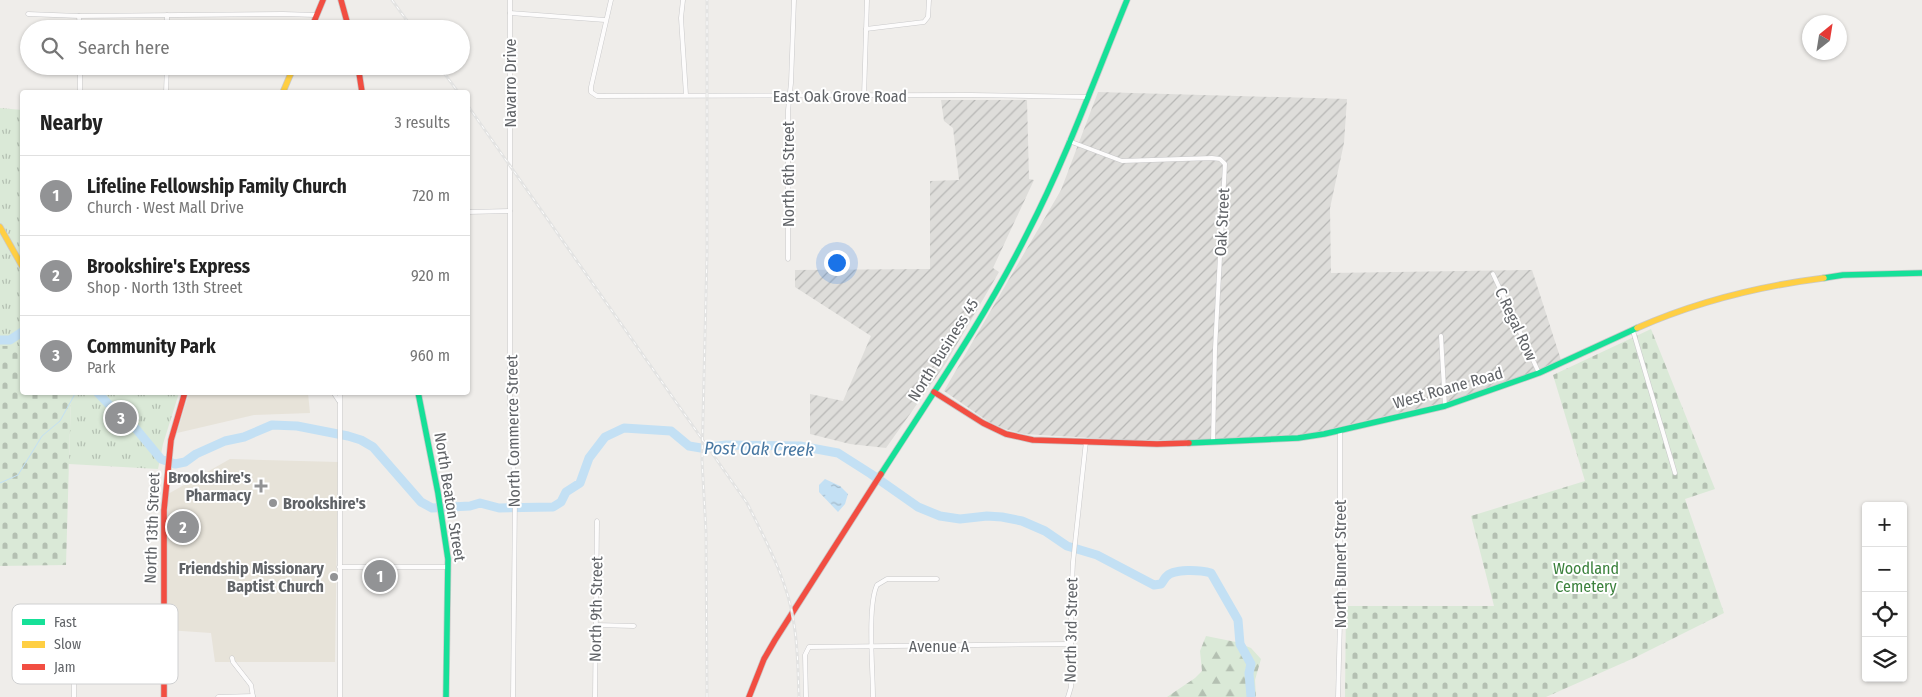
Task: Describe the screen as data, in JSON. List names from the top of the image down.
{
  "streets": {
    "street": [
      "Navarro Drive",
      "East Oak Grove Road",
      "North 6th Street",
      "Oak Street",
      "C Regal Row",
      "North Business 45",
      "West Roane Road",
      "North Commerce Street",
      "North Beaton Street",
      "North 13th Street",
      "North Bunert Street",
      "North 9th Street",
      "North 3rd Street",
      "Avenue A"
    ]
  },
  "crossings": [
    ["Navarro Drive", "North Commerce Street"],
    ["East Oak Grove Road", "North 6th Street"],
    ["East Oak Grove Road", "North Business 45"],
    ["Oak Street", "North Business 45"],
    ["Oak Street", "West Roane Road"],
    ["C Regal Row", "West Roane Road"],
    ["North Business 45", "West Roane Road"],
    ["West Roane Road", "North Bunert Street"],
    ["West Roane Road", "North 3rd Street"],
    ["North 3rd Street", "Avenue A"]
  ],
  "water": ["Post Oak Creek"],
  "parks": ["Woodland Cemetery"],
  "places": {
    "health": ["Brookshire's Pharmacy"],
    "other": ["Brookshire's", "Friendship Missionary Baptist Church"]
  },
  "legend": ["Fast", "Slow", "Jam"],
  "north": "top right",
  "page": {
    "search": "Search here",
    "heading": ["Nearby", "3 results"],
    "list": [
      {
        "mark": "1",
        "name": "Lifeline Fellowship Family Church",
        "note": "Church · West Mall Drive",
        "value": "720 m"
      },
      {
        "mark": "2",
        "name": "Brookshire's Express",
        "note": "Shop · North 13th Street",
        "value": "920 m"
      },
      {
        "mark": "3",
        "name": "Community Park",
        "note": "Park",
        "value": "960 m"
      }
    ],
    "pins": ["3", "2", "1"],
    "map_buttons": ["+", "−"]
  }
}
